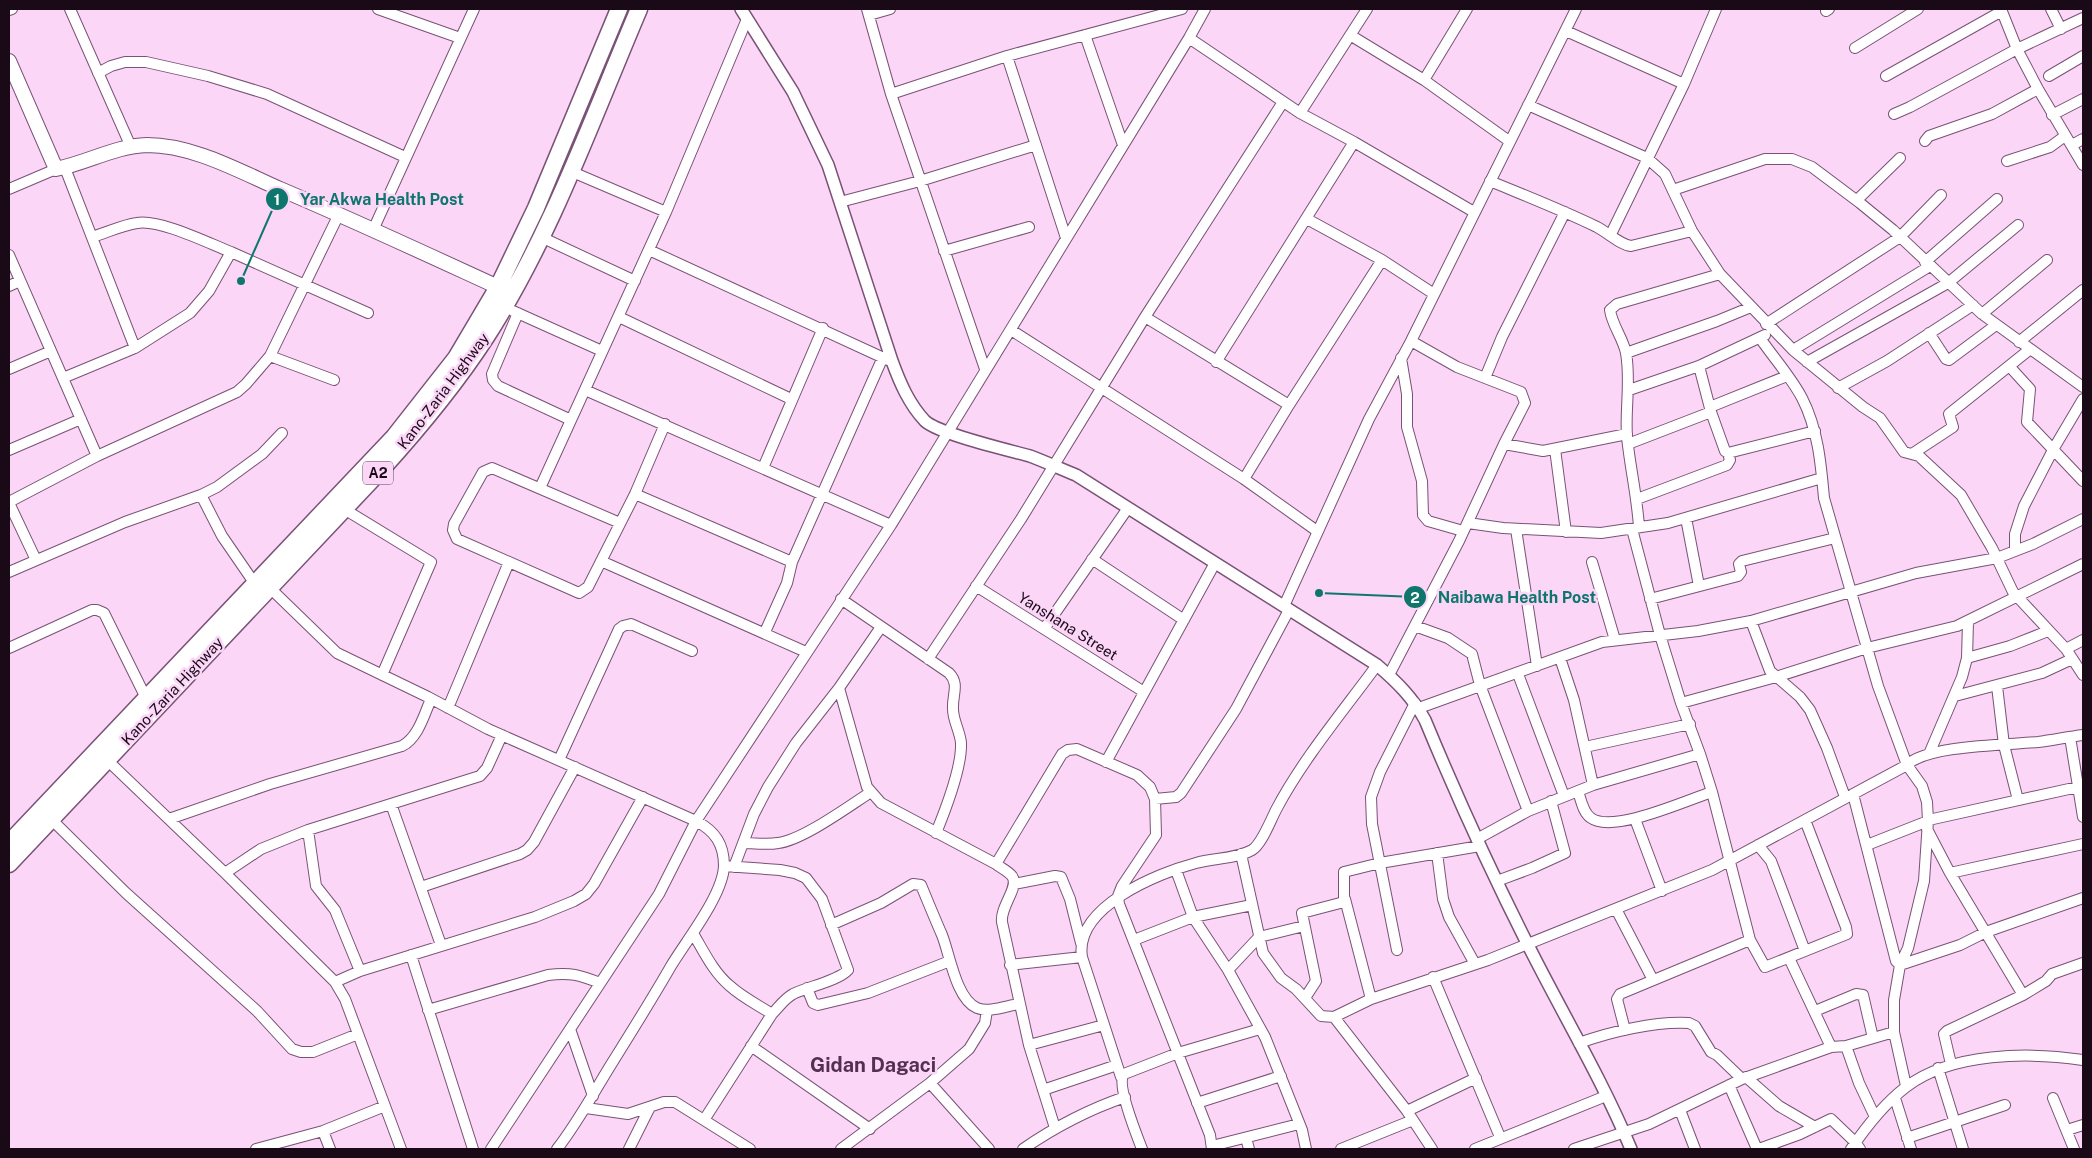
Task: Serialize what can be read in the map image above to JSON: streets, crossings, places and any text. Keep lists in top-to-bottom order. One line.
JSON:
{"streets":{"highway":["Kano-Zaria Highway","A2"],"street":["Yanshana Street"]},"districts":["Gidan Dagaci"],"places":["Yar Akwa Health Post","Naibawa Health Post"]}
